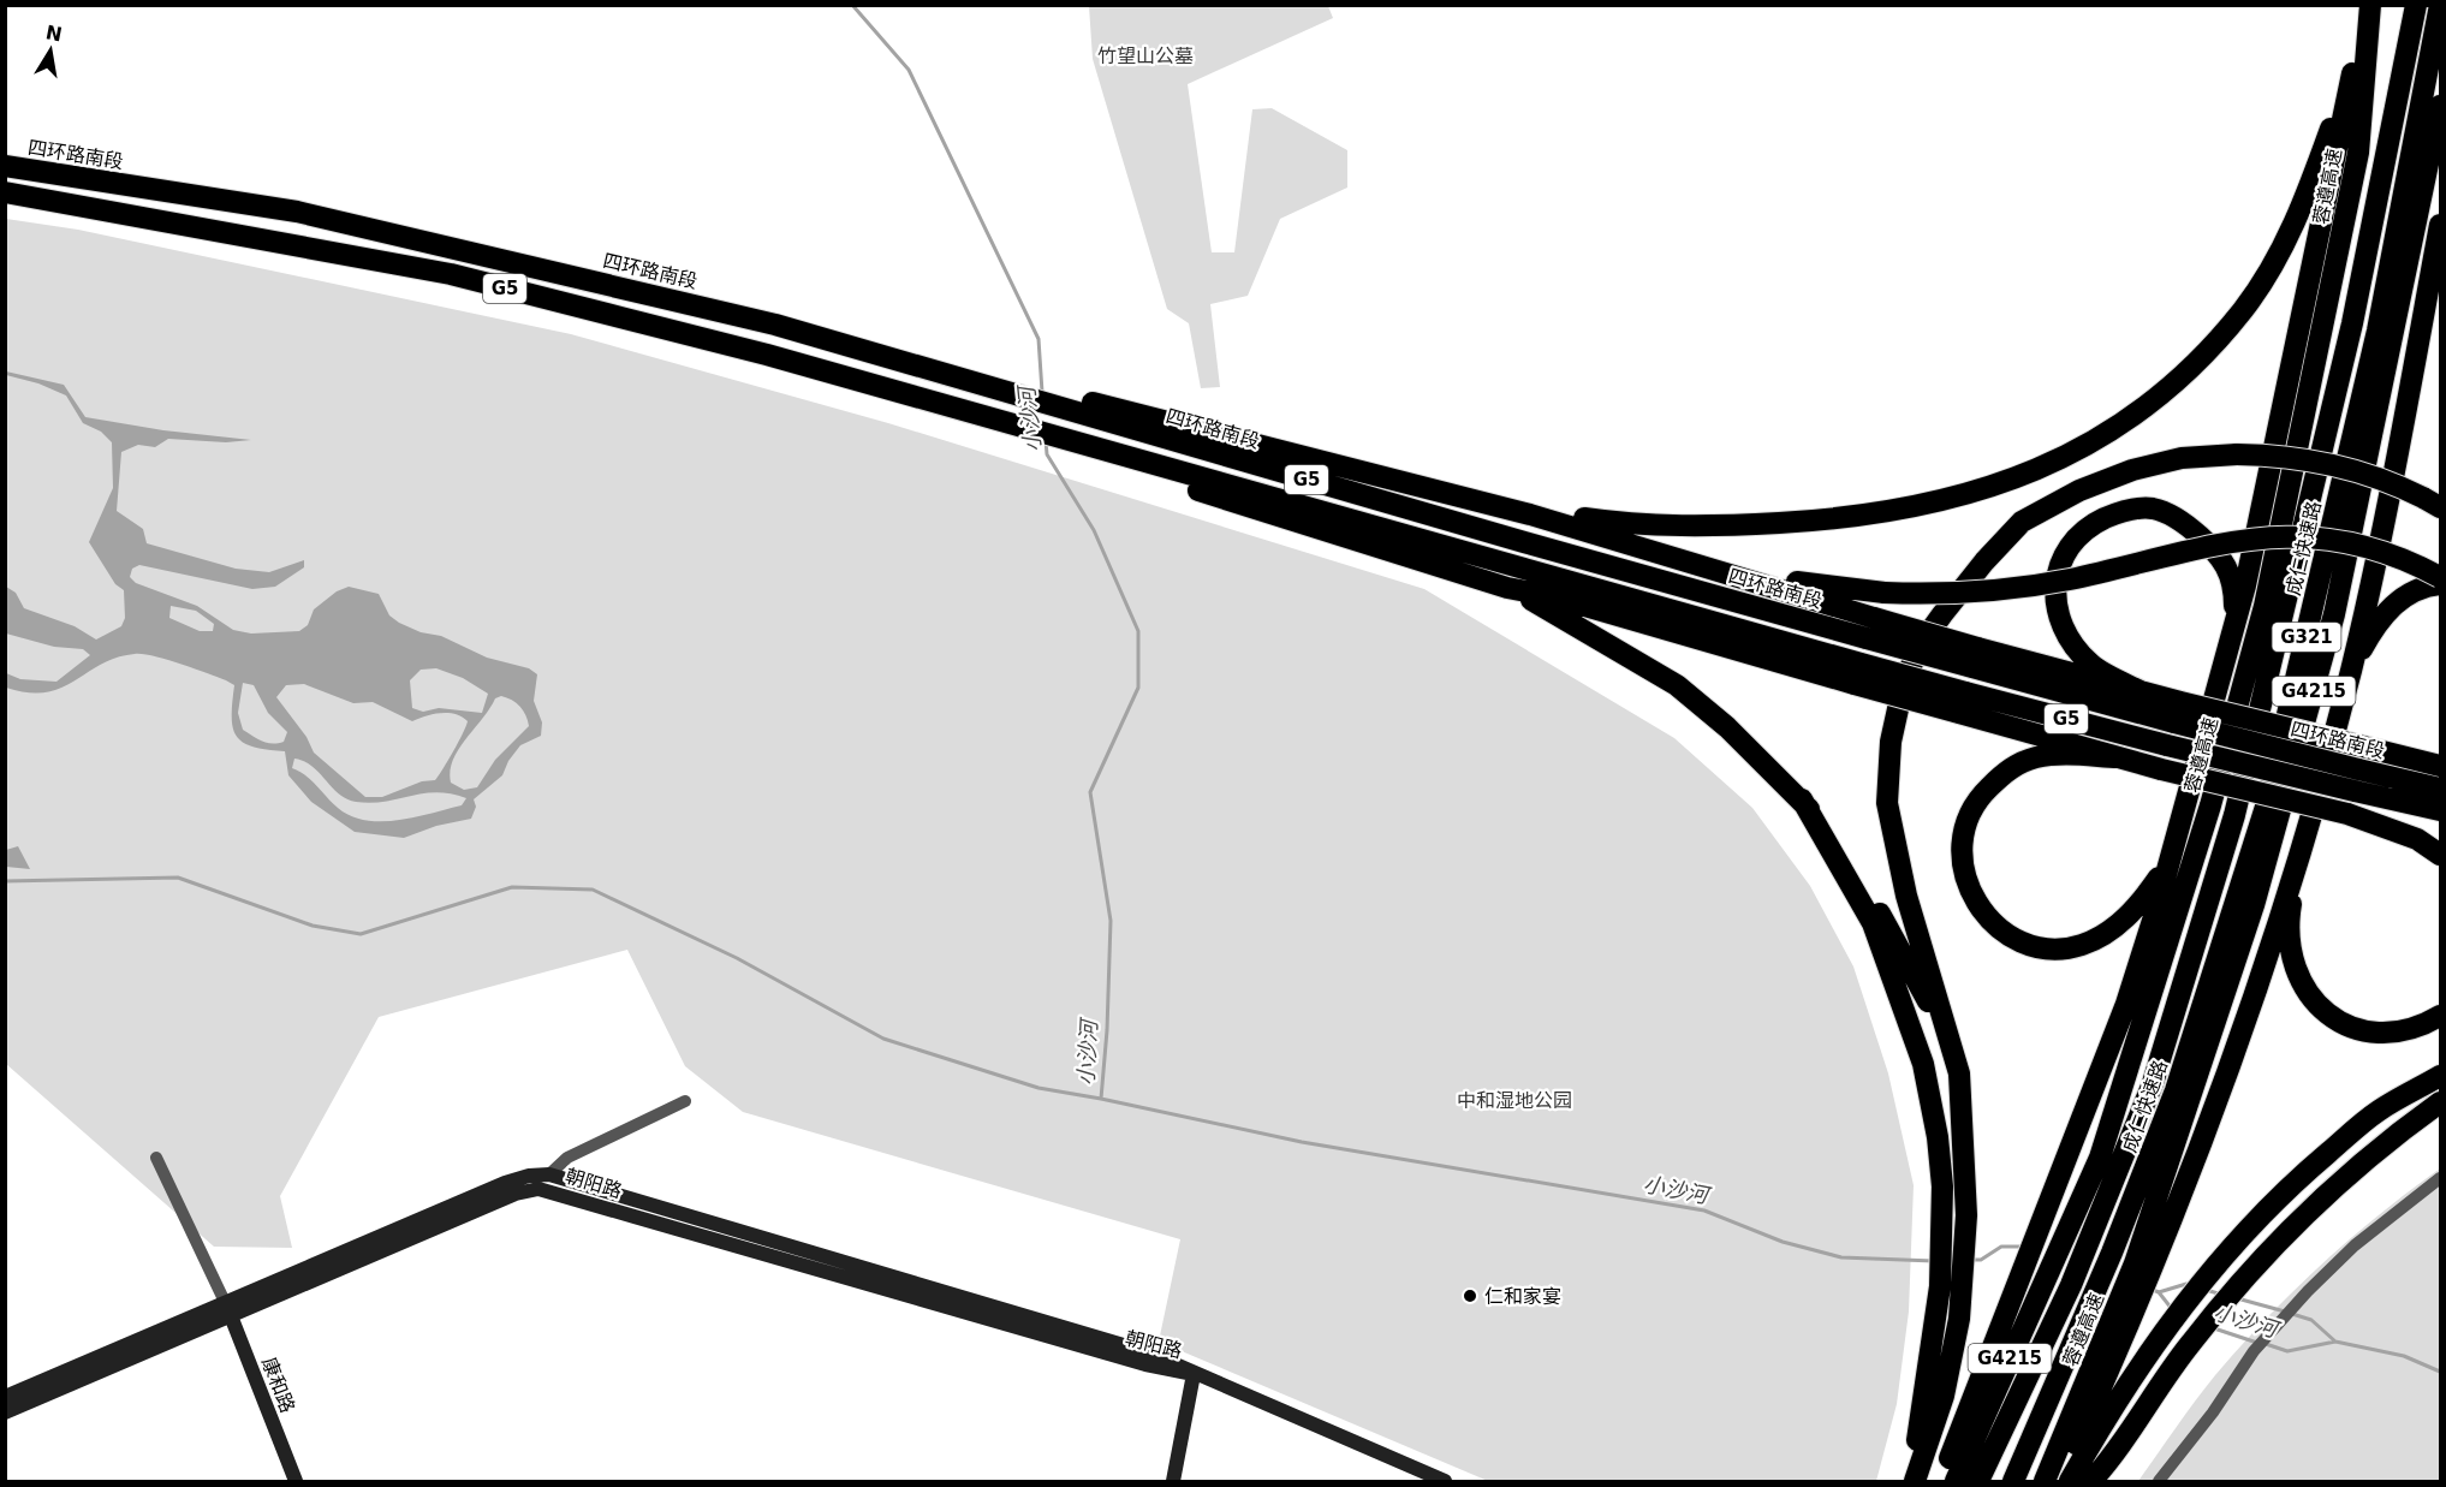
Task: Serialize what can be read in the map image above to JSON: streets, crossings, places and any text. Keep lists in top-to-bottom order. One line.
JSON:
{"streets":{"highway":["四环路南段","蓉遵高速","G5","成仁快速路","G321","G4215"],"main road":["朝阳路","康和路"]},"crossings":[["四环路南段","G5"],["朝阳路","康和路"]],"water":["小沙河"],"parks":["竹望山公墓","中和湿地公园"],"places":["仁和家宴"],"north":"top"}
